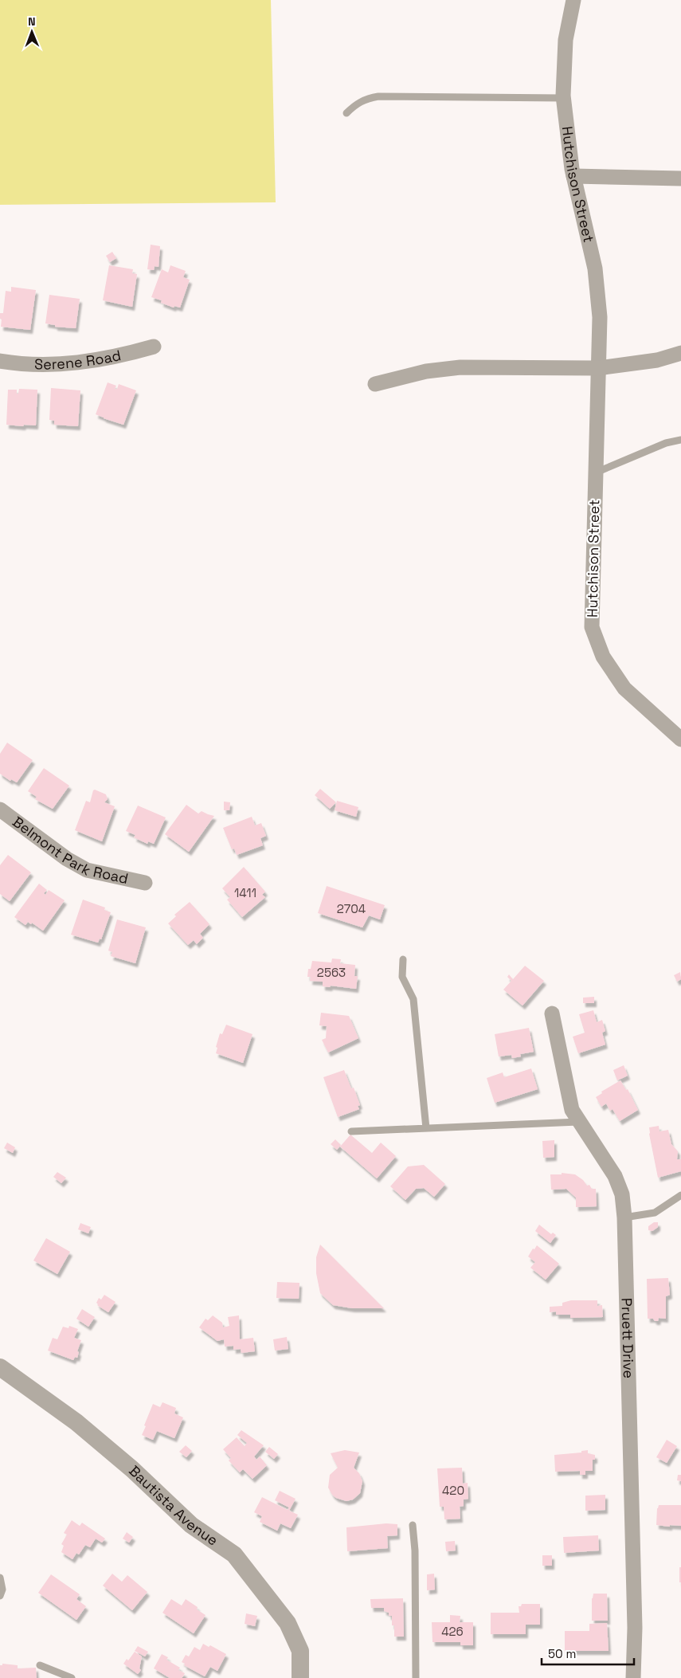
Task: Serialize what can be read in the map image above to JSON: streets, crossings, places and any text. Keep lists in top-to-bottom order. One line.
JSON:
{"streets":{"street":["Hutchison Street","Serene Road","Belmont Park Road","Pruett Drive","Bautista Avenue"]},"house_numbers":["1411","2704","2563","420","426"],"scale_bar":"50 m","north":"top"}
